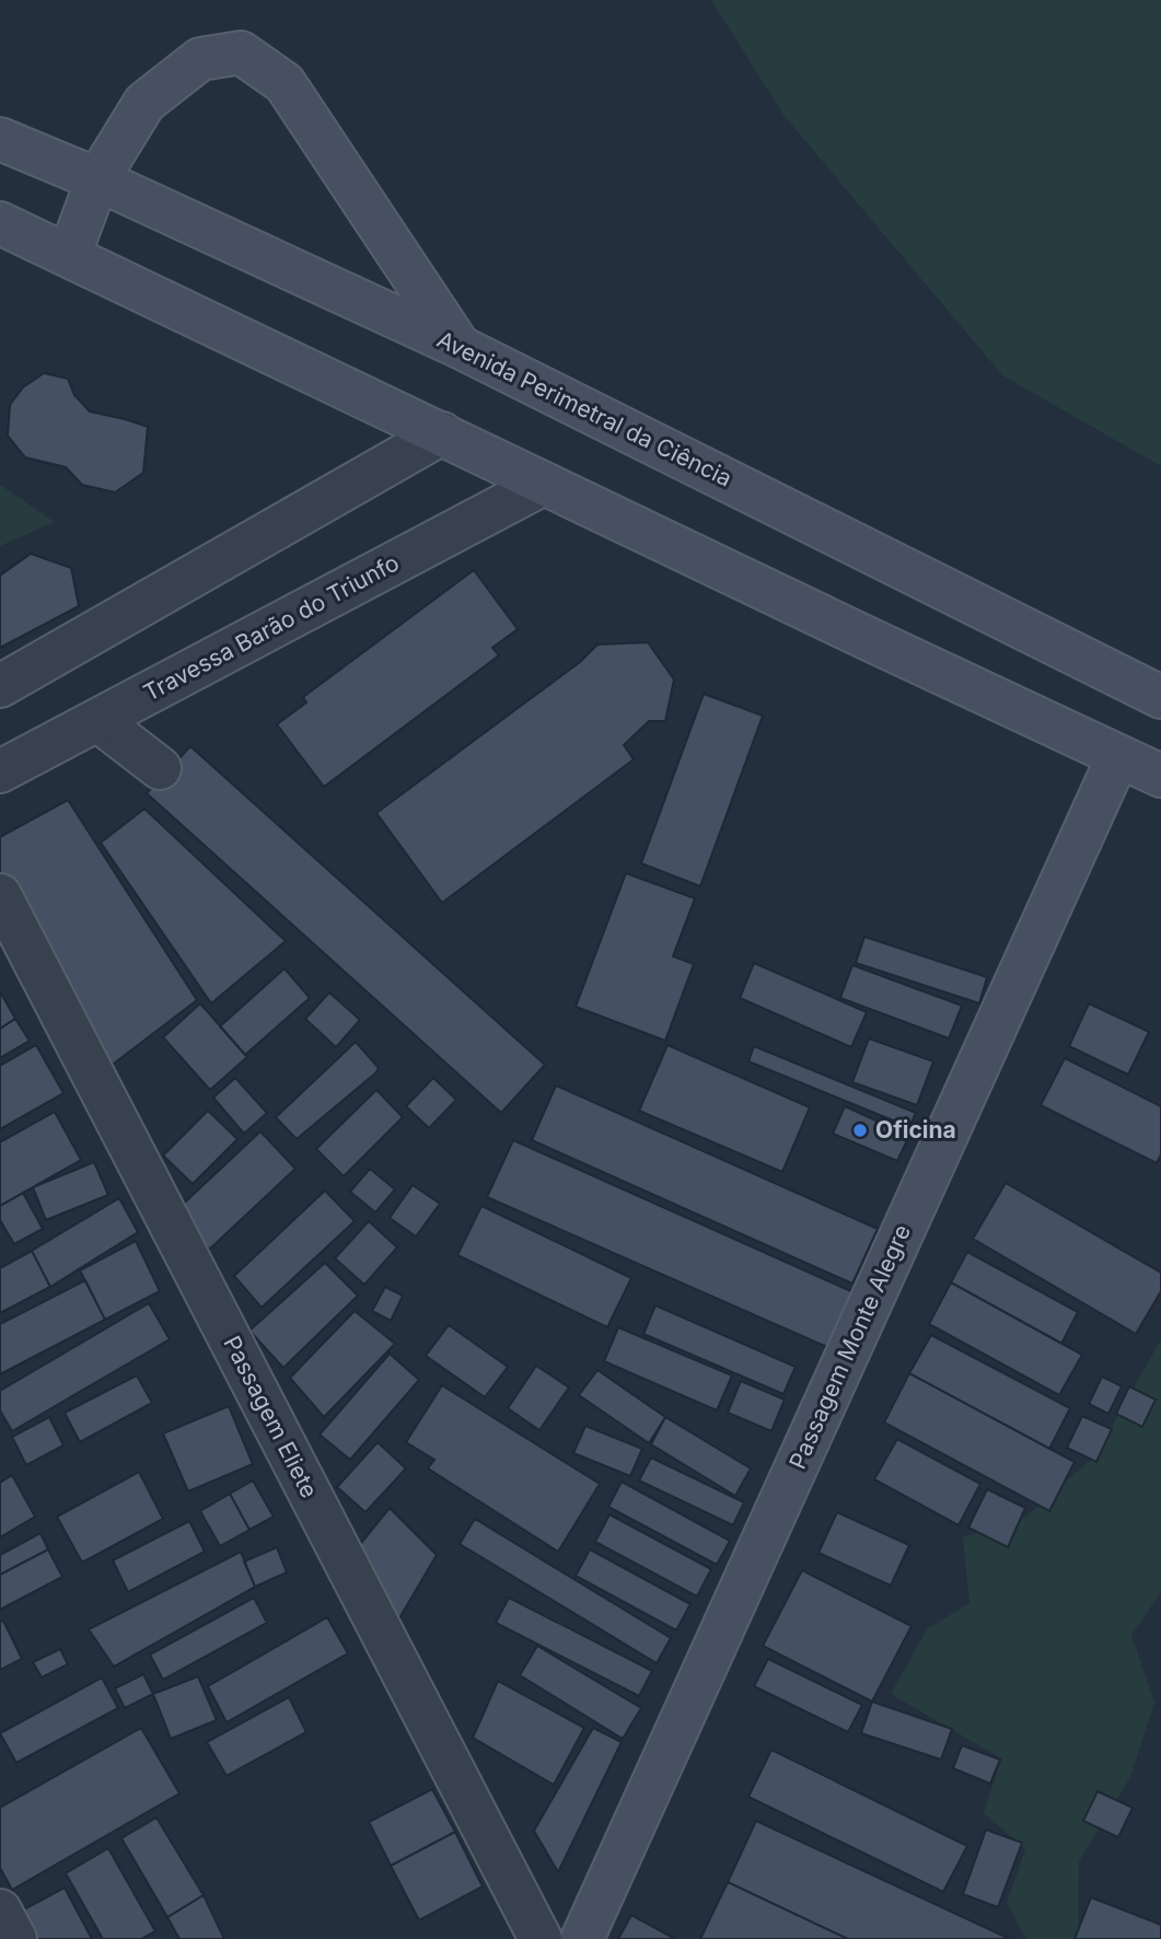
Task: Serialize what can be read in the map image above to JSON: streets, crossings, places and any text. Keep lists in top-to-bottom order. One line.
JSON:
{"streets":{"main road":["Avenida Perimetral da Ciência","Passagem Monte Alegre"],"street":["Travessa Barão do Triunfo","Passagem Eliete"]},"places":["Oficina"]}
